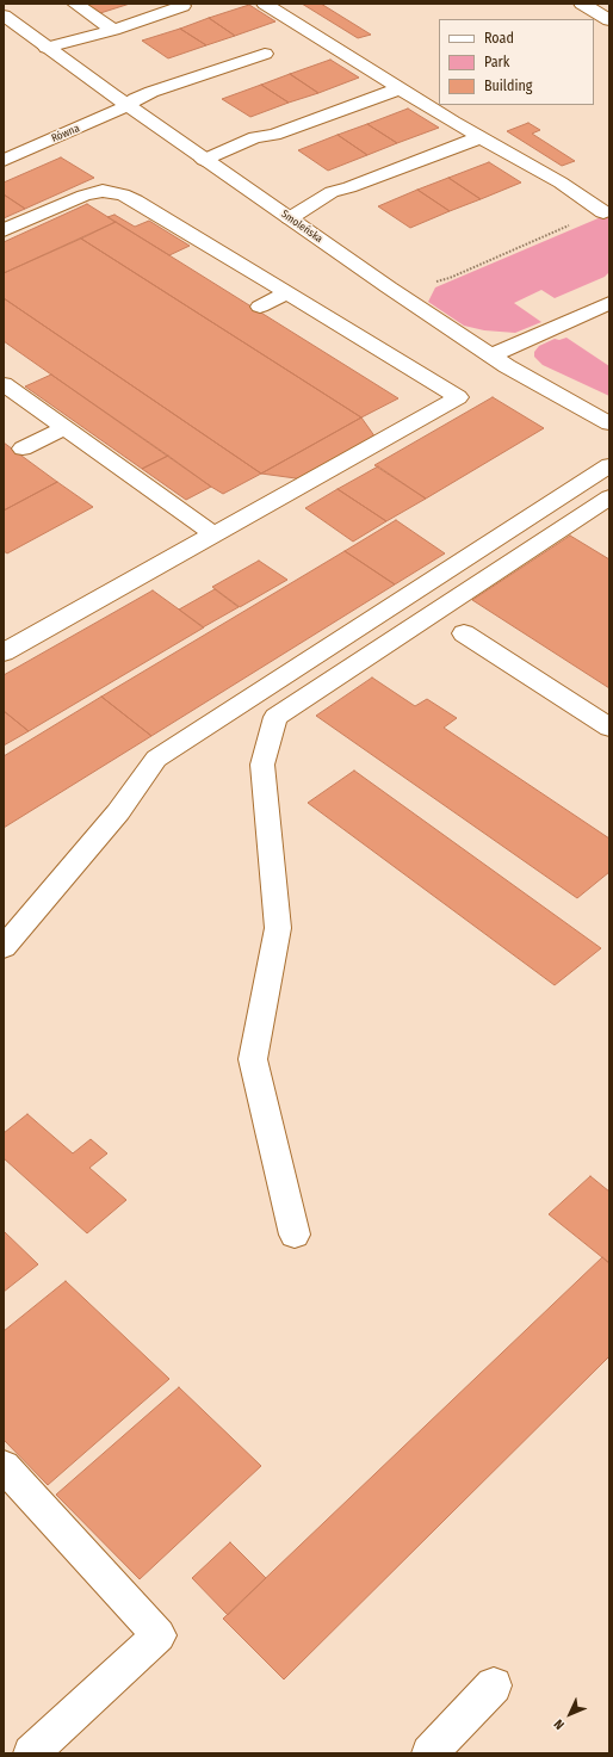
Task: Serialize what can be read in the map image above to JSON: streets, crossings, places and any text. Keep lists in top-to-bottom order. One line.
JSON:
{"streets":{"street":["Równa","Smoleńska"]},"crossings":[["Równa","Smoleńska"]],"legend":["Road","Park","Building"],"north":"bottom left"}
